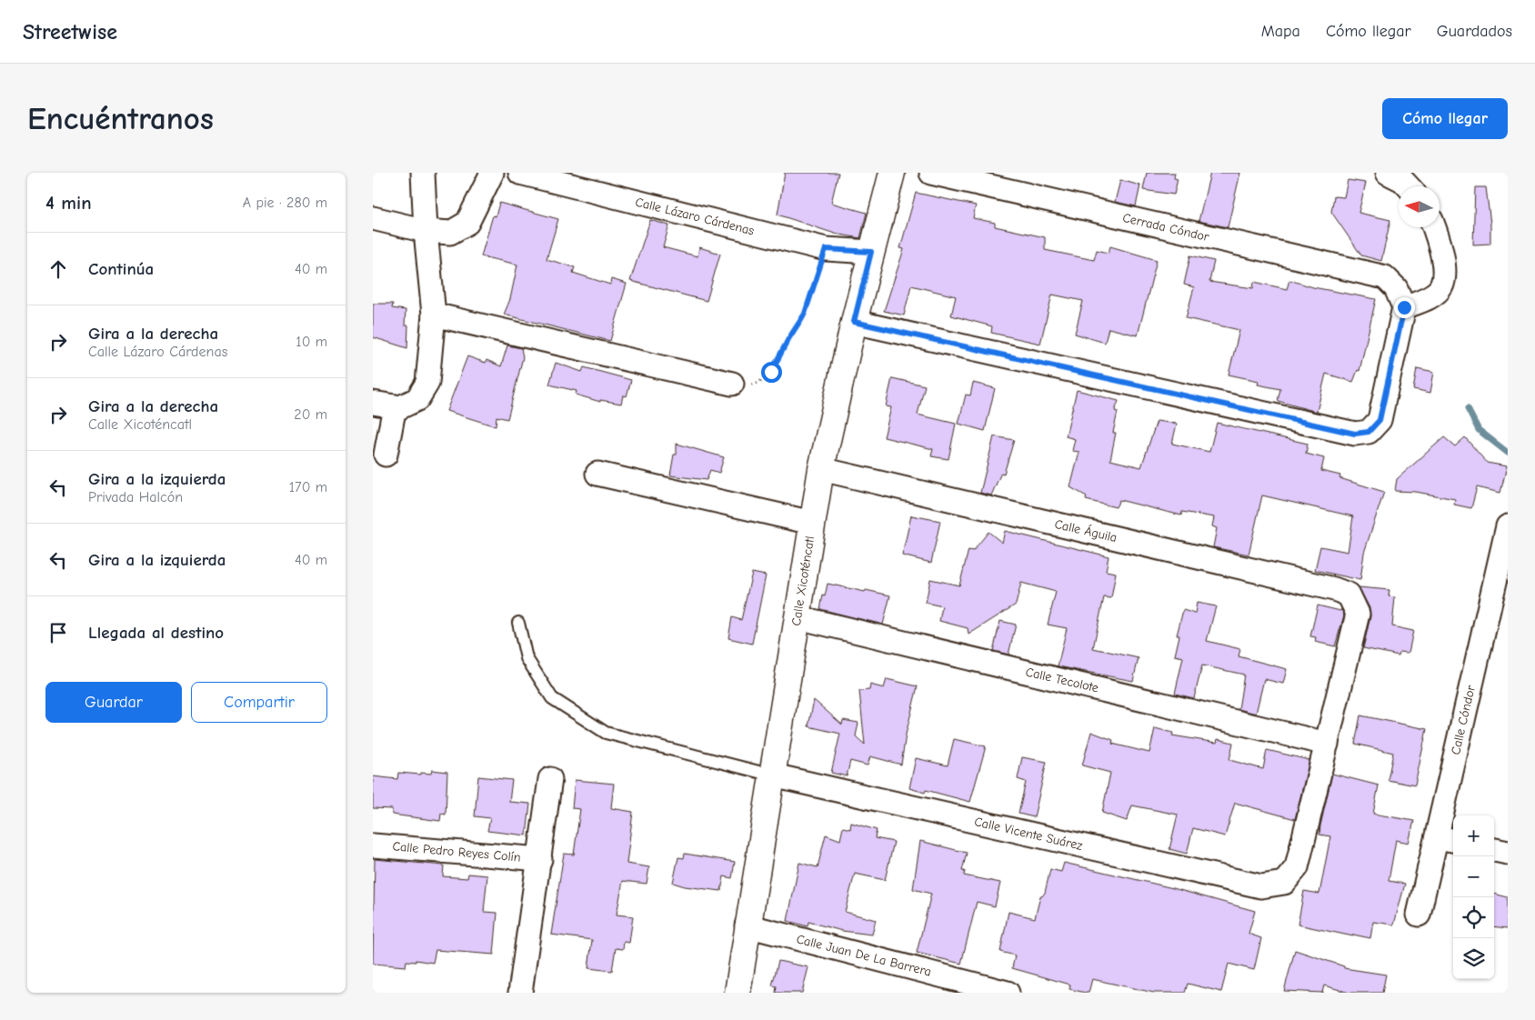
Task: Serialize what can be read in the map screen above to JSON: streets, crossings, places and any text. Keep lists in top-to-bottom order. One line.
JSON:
{"streets":{"main road":["Calle Xicoténcatl"],"street":["Calle Lázaro Cárdenas","Cerrada Cóndor","Calle Águila","Calle Tecolote","Calle Cóndor","Calle Vicente Suárez","Calle Pedro Reyes Colín","Calle Juan De La Barrera"]},"crossings":[["Calle Lázaro Cárdenas","Calle Xicoténcatl"],["Calle Águila","Calle Xicoténcatl"],["Calle Águila","Calle Tecolote"],["Calle Águila","Calle Vicente Suárez"],["Calle Xicoténcatl","Calle Tecolote"],["Calle Xicoténcatl","Calle Vicente Suárez"],["Calle Xicoténcatl","Calle Juan De La Barrera"],["Calle Tecolote","Calle Vicente Suárez"]],"north":"left","page":{"header":"Streetwise","nav":["Mapa","Cómo llegar","Guardados"],"buttons":["Cómo llegar",["Guardar","Compartir"]],"title":"Encuéntranos","heading":["4 min","A pie · 280 m"],"list":[["Continúa","40 m"],["Gira a la derecha","Calle Lázaro Cárdenas","10 m"],["Gira a la derecha","Calle Xicoténcatl","20 m"],["Gira a la izquierda","Privada Halcón","170 m"],["Gira a la izquierda","40 m"],"Llegada al destino"],"map_buttons":["+","−"]}}
